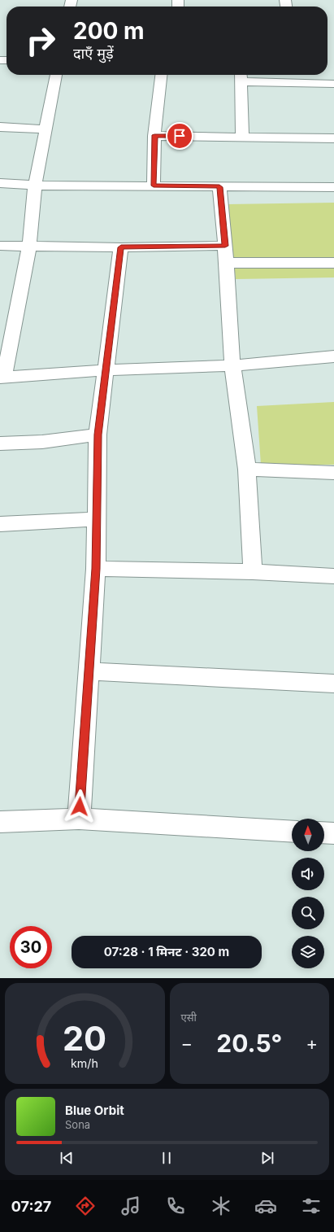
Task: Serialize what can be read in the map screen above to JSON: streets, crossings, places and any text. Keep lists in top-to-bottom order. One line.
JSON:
{"north":"top","page":{"turn":["200 m","दाएँ मुड़ें"],"limit":"30","trip":"07:28 · 1 मिनट · 320 m","tile":"एसी","heat":["−","20.5°","+"],"song":["Blue Orbit","Sona"],"tabs":"07:27","gauge":["20","km/h"]}}
